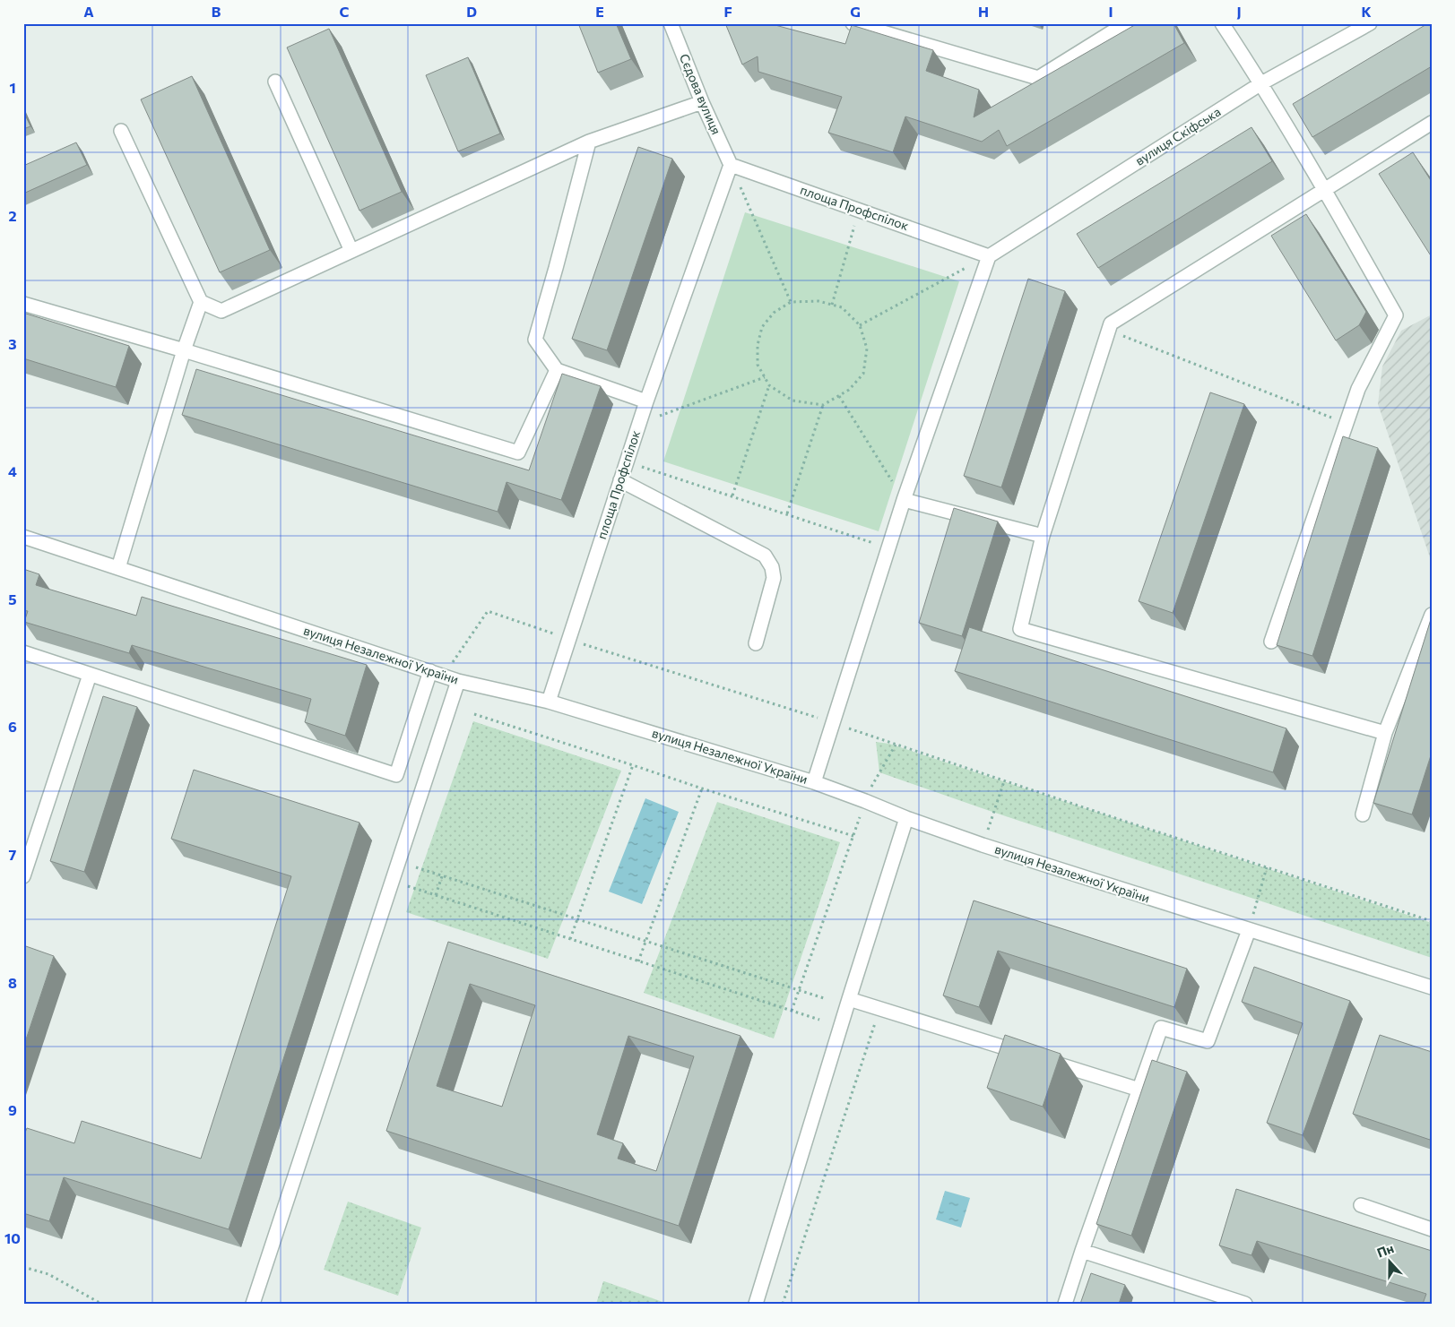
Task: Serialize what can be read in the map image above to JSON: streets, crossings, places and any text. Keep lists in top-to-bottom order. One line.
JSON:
{"streets":{"street":["Сєдова вулиця","вулиця Скіфська","площа Профспілок","вулиця Незалежної України"]},"crossings":[["Сєдова вулиця","площа Профспілок"],["вулиця Скіфська","площа Профспілок"],["площа Профспілок","вулиця Незалежної України"]],"north":"top","grid":{"columns":["A","B","C","D","E","F","G","H","I","J","K"],"rows":["1","2","3","4","5","6","7","8","9","10"]}}
